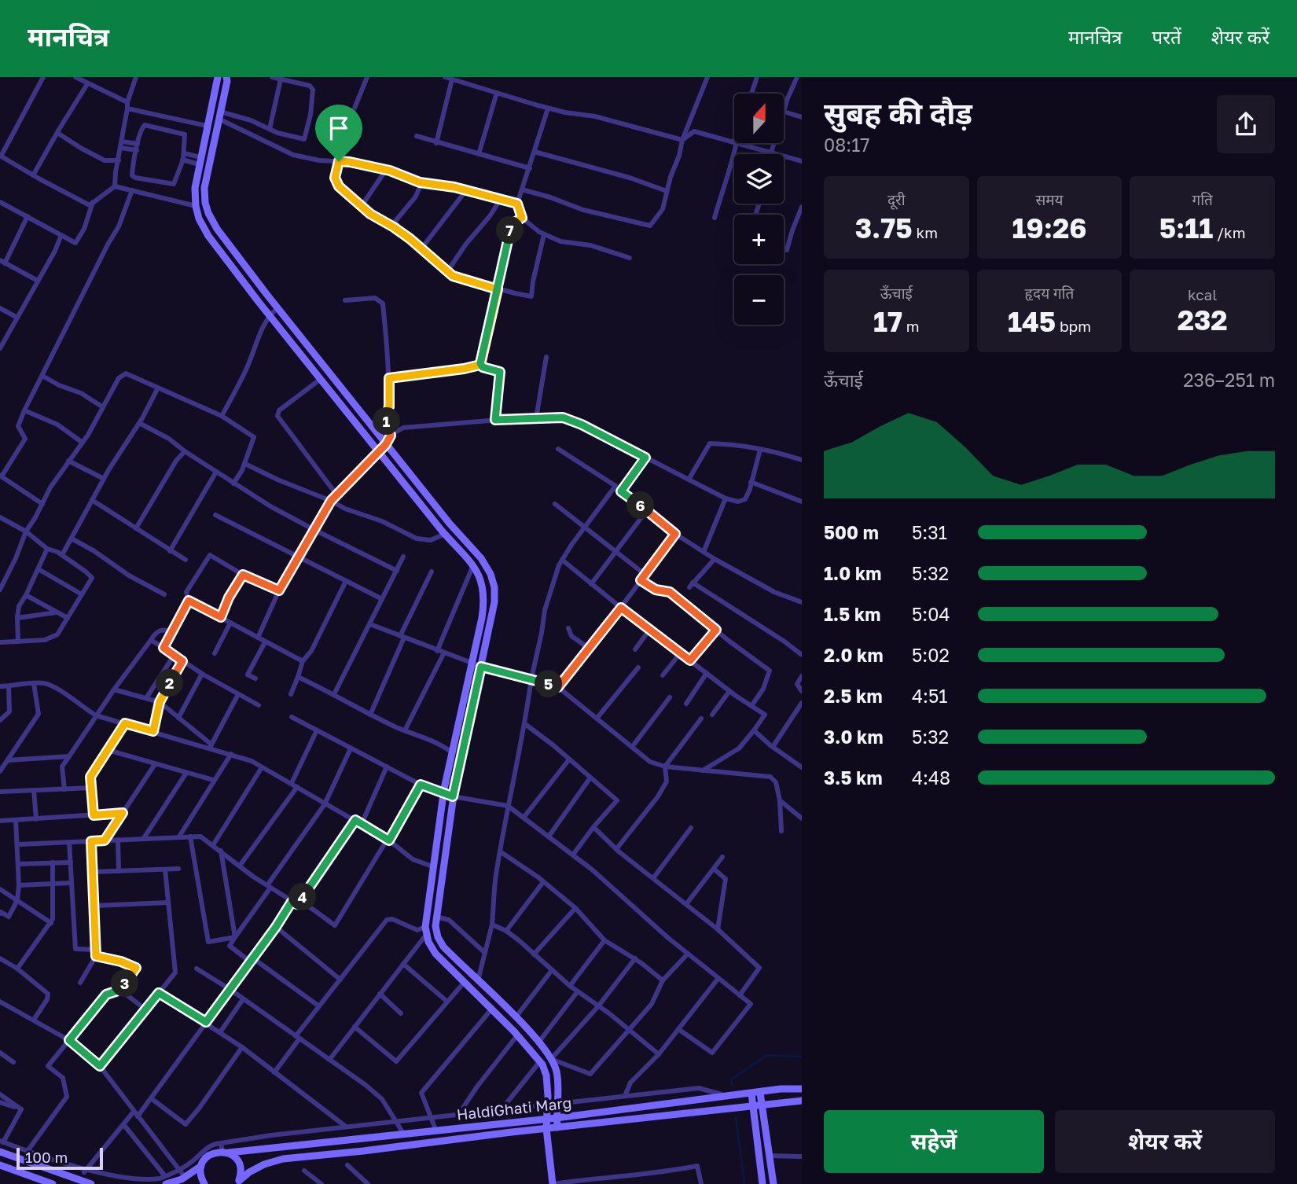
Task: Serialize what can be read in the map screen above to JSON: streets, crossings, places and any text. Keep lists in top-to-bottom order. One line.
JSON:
{"streets":{"street":["HaldiGhati Marg"]},"scale_bar":"100 m","north":"top","page":{"header":"मानचित्र","nav":["मानचित्र","परतें","शेयर करें"],"heading":["सुबह की दौड़","08:17"],"map_buttons":["+","−"],"stats":[["दूरी","3.75 km"],["समय","19:26"],["गति","5:11 /km"],["ऊँचाई","17 m"],["हृदय गति","145 bpm"],["kcal","232"]],"pins":["7","1","6","2","5","4","3"],"chart":["ऊँचाई","236–251 m"],"list":[{"name":"500 m","note":"5:31"},{"name":"1.0 km","note":"5:32"},{"name":"1.5 km","note":"5:04"},{"name":"2.0 km","note":"5:02"},{"name":"2.5 km","note":"4:51"},{"name":"3.0 km","note":"5:32"},{"name":"3.5 km","note":"4:48"}],"buttons":["सहेजें","शेयर करें"],"scale":"100 m"}}
